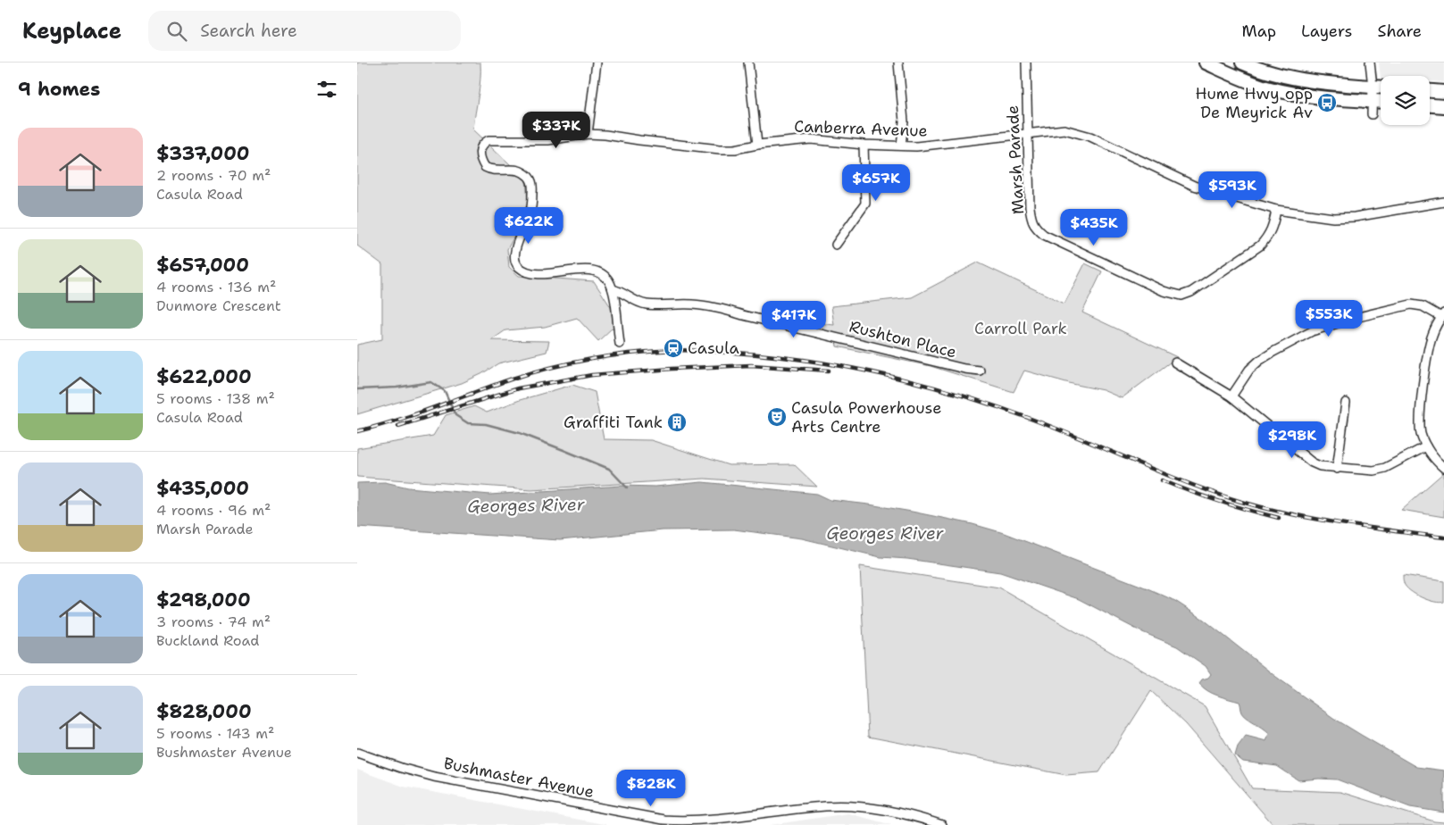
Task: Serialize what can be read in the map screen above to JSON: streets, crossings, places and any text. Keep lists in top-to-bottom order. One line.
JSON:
{"streets":{"street":["Canberra Avenue","Marsh Parade","Rushton Place","Bushmaster Avenue"]},"crossings":[["Canberra Avenue","Marsh Parade"],["Canberra Avenue","Rushton Place"]],"water":["Georges River"],"parks":["Carroll Park"],"places":{"bus stop":["Hume Hwy opp De Meyrick Av"],"station":["Casula"],"theatre":["Casula Powerhouse Arts Centre"],"building":["Graffiti Tank"]},"page":{"header":"Keyplace","search":"Search here","nav":["Map","Layers","Share"],"heading":"9 homes","price":["$337K","$657K","$593K","$622K","$435K","$553K","$417K","$298K","$828K"],"list":[{"name":"$337,000","note":"2 rooms · 70 m² · Casula Road"},{"name":"$657,000","note":"4 rooms · 136 m² · Dunmore Crescent"},{"name":"$622,000","note":"5 rooms · 138 m² · Casula Road"},{"name":"$435,000","note":"4 rooms · 96 m² · Marsh Parade"},{"name":"$298,000","note":"3 rooms · 74 m² · Buckland Road"},{"name":"$828,000","note":"5 rooms · 143 m² · Bushmaster Avenue"}]}}
